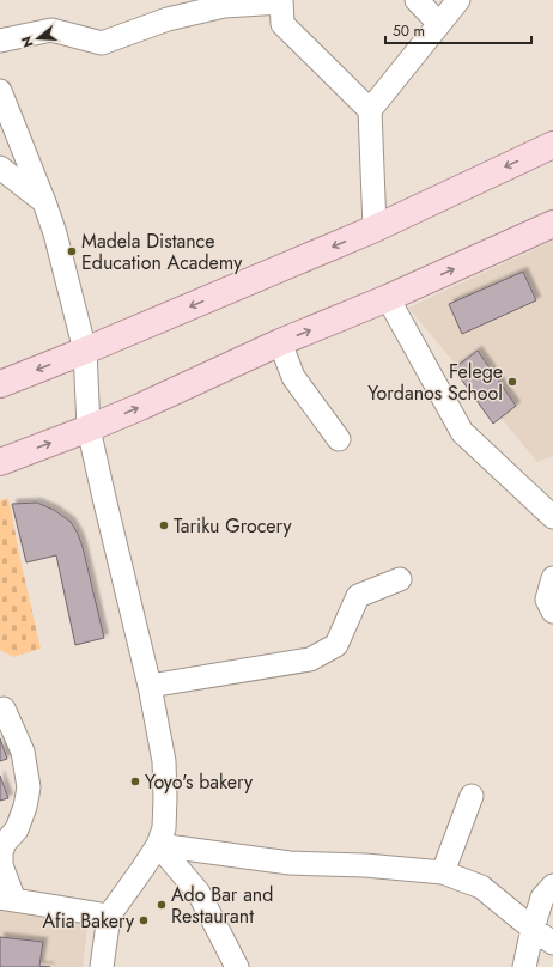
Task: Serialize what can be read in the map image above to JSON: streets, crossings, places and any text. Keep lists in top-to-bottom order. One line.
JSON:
{"places":["Madela Distance Education Academy","Felege Yordanos School","Tariku Grocery","Yoyo's bakery","Ado Bar and Restaurant","Afia Bakery"],"scale_bar":"50 m","north":"left"}
